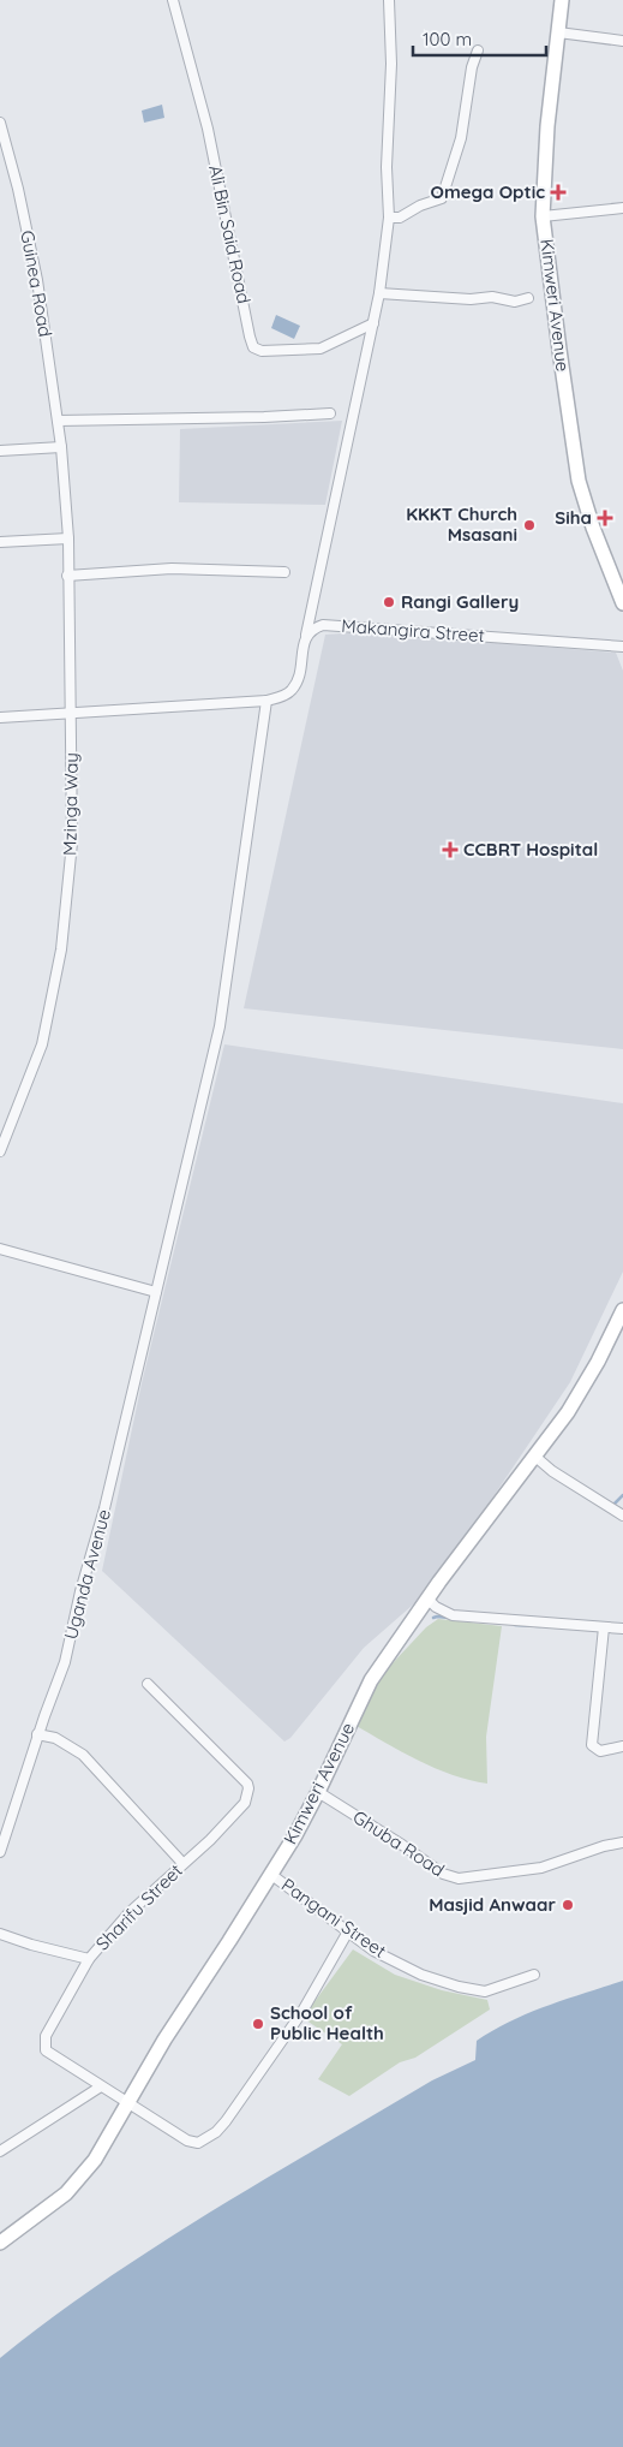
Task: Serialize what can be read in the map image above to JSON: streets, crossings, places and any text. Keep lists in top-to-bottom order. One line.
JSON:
{"streets":{"street":["Ali Bin Said Road","Guinea Road","Kimweri Avenue","Makangira Street","Mzinga Way","Uganda Avenue","Ghuba Road","Sharifu Street","Pangani Street"]},"crossings":[["Guinea Road","Mzinga Way"],["Kimweri Avenue","Ghuba Road"],["Kimweri Avenue","Sharifu Street"],["Kimweri Avenue","Pangani Street"],["Sharifu Street","Pangani Street"]],"places":{"health":["Omega Optic","Siha","CCBRT Hospital"],"other":["KKKT Church Msasani","Rangi Gallery","Masjid Anwaar","School of Public Health"]},"scale_bar":"100 m"}
